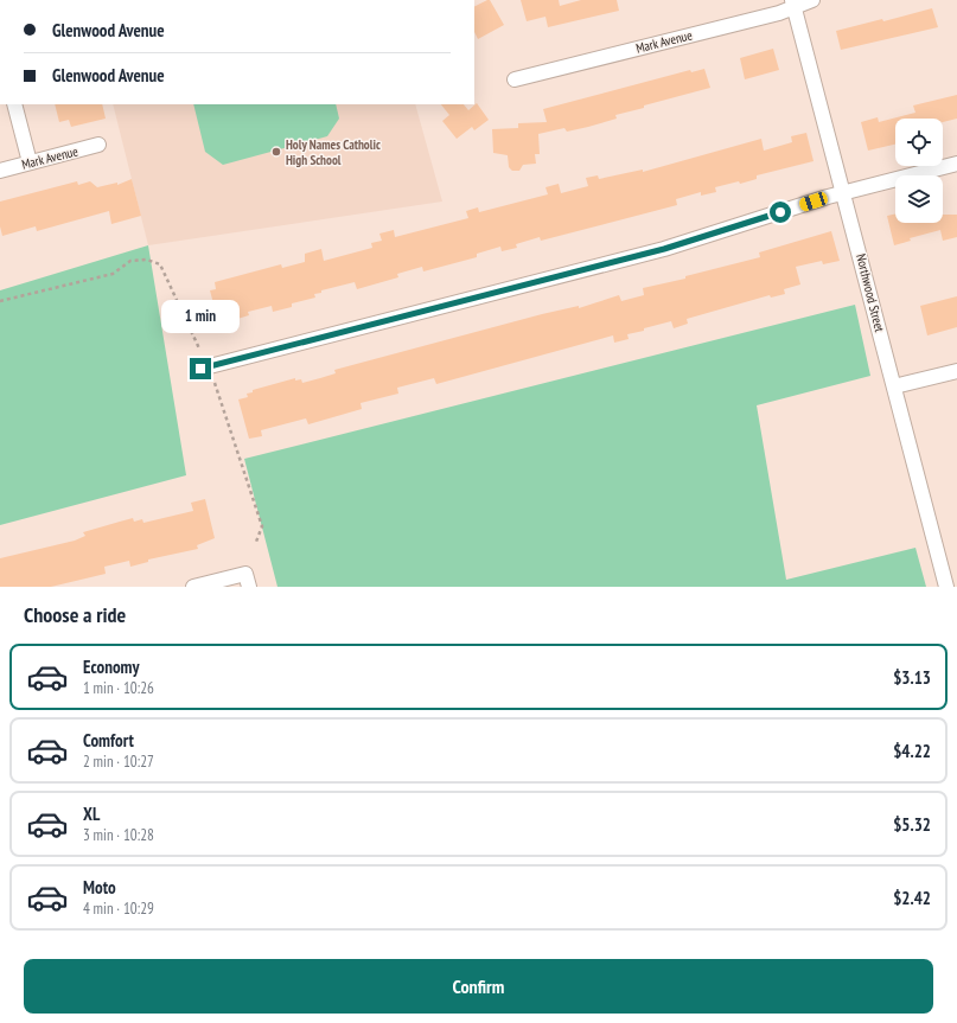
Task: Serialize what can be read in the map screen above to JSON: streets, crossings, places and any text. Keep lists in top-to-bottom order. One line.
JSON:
{"streets":{"street":["Mark Avenue","Northwood Street"]},"crossings":[["Mark Avenue","Northwood Street"]],"places":["Holy Names Catholic High School"],"page":{"banner":["Glenwood Avenue","Glenwood Avenue"],"bubble":"1 min","heading":"Choose a ride","list":[{"name":"Economy","note":"1 min · 10:26","value":"$3.13"},{"name":"Comfort","note":"2 min · 10:27","value":"$4.22"},{"name":"XL","note":"3 min · 10:28","value":"$5.32"},{"name":"Moto","note":"4 min · 10:29","value":"$2.42"}],"buttons":"Confirm"}}
